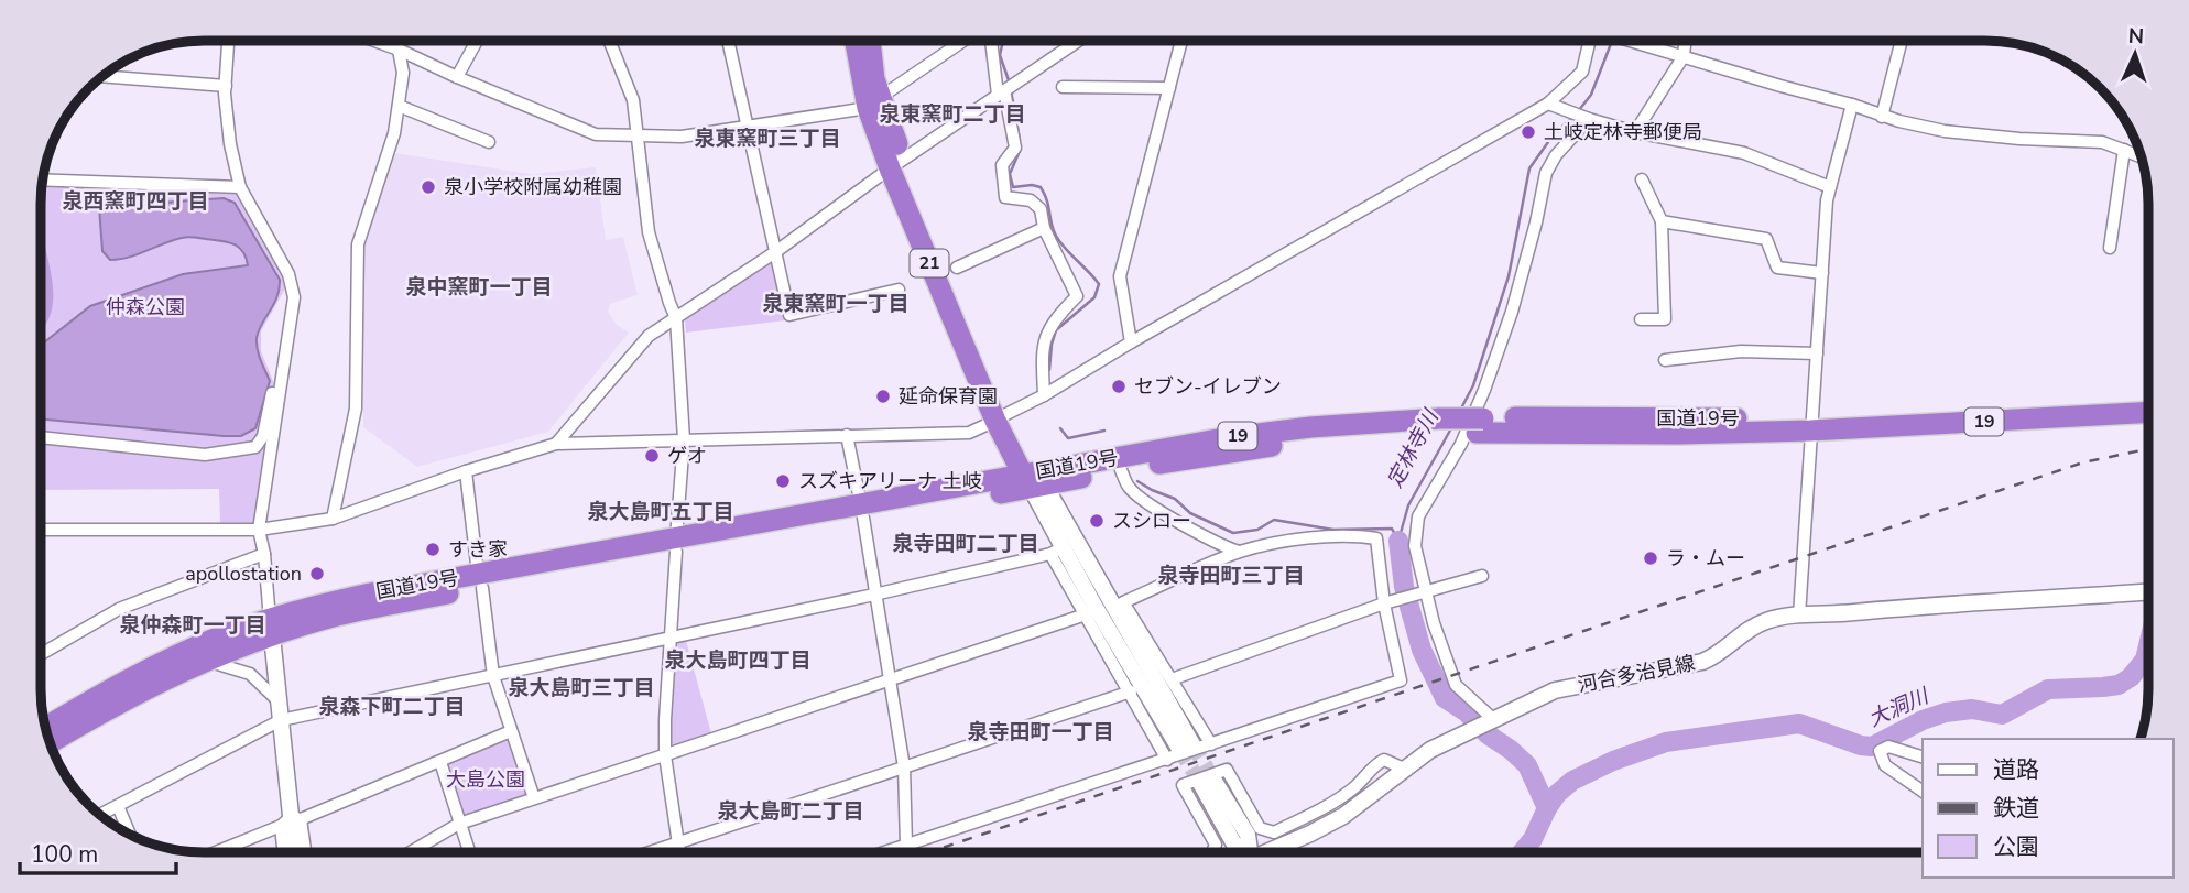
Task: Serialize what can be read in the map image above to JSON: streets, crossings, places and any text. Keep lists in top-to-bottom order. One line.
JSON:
{"streets":{"highway":["21","国道19号","19"],"main road":["河合多治見線"]},"crossings":[["21","国道19号"]],"districts":["泉東窯町二丁目","泉東窯町三丁目","泉西窯町四丁目","泉中窯町一丁目","泉東窯町一丁目","泉大島町五丁目","泉寺田町二丁目","泉寺田町三丁目","泉仲森町一丁目","泉大島町四丁目","泉大島町三丁目","泉森下町二丁目","泉寺田町一丁目","泉大島町二丁目"],"water":["定林寺川","大洞川"],"parks":["仲森公園","大島公園"],"places":["土岐定林寺郵便局","泉小学校附属幼稚園","セブン-イレブン","延命保育園","ゲオ","スズキアリーナ 土岐","スシロー","すき家","ラ・ムー","apollostation"],"legend":["道路","鉄道","公園"],"scale_bar":"100 m","north":"top"}
